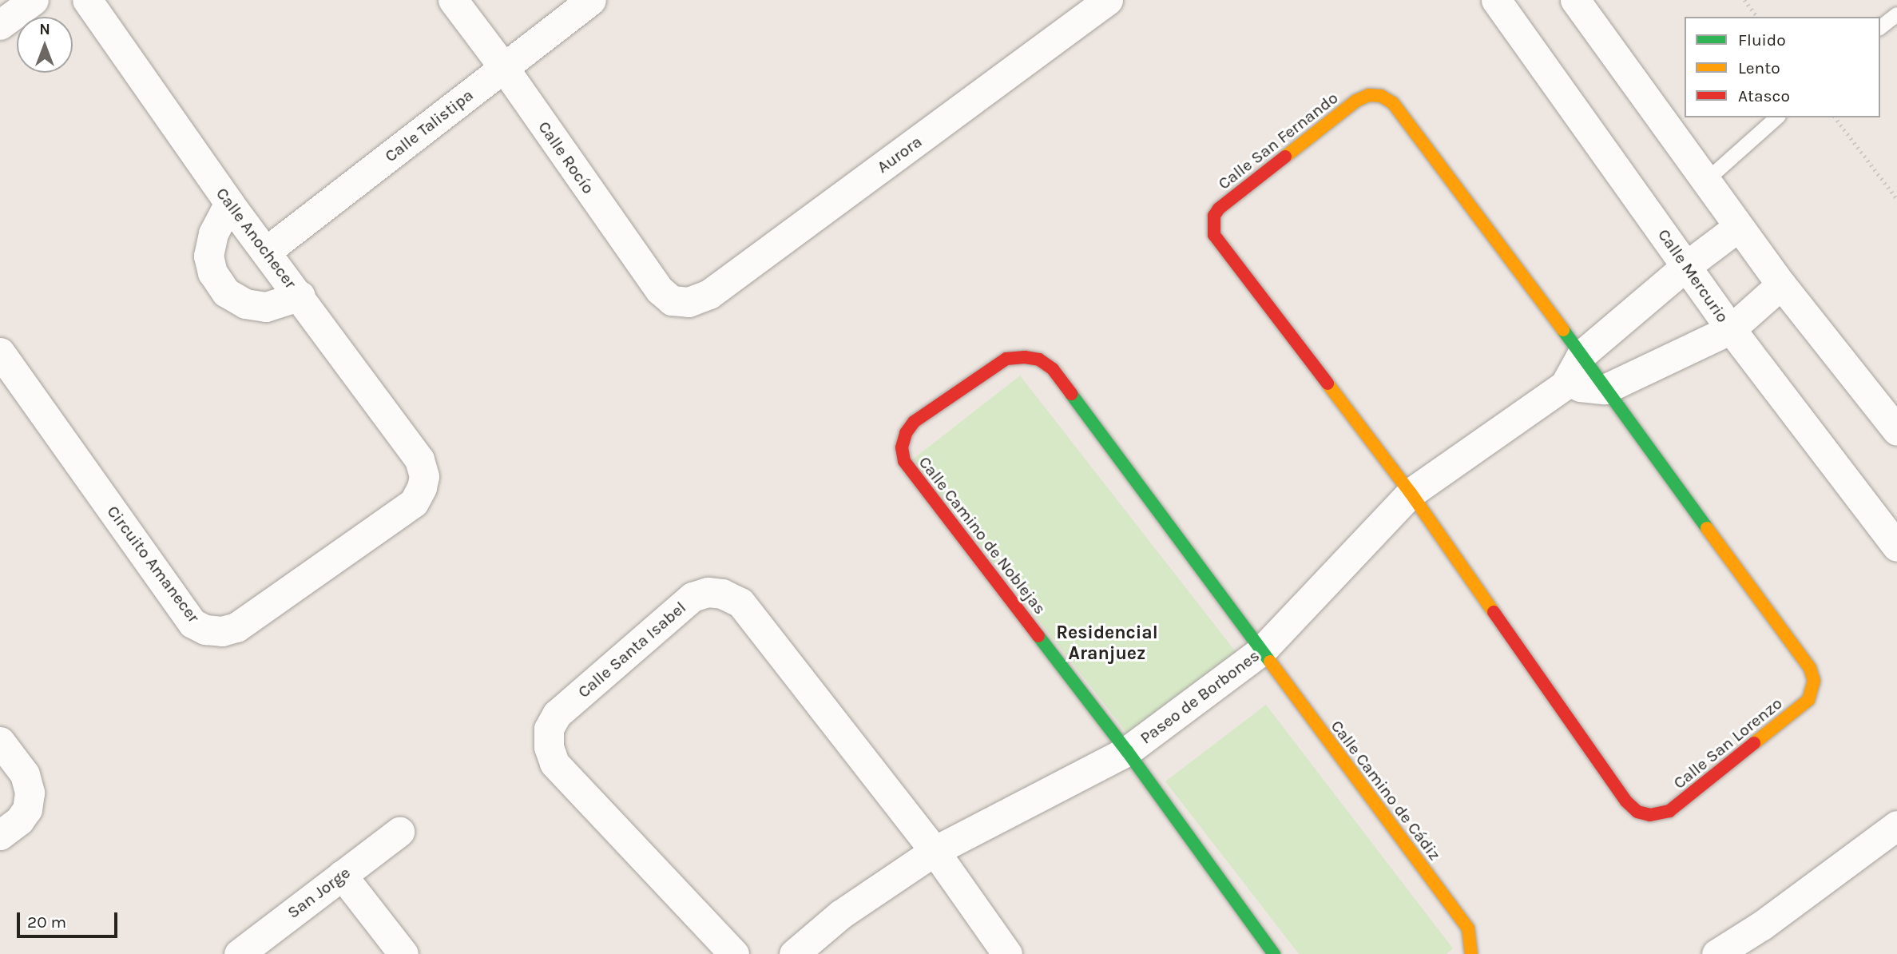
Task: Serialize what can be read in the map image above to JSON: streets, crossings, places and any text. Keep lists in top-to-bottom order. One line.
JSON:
{"streets":{"street":["Calle Talistipa","Calle San Fernando","Aurora","Calle Rocío","Calle Anochecer","Calle Mercurio","Calle Camino de Noblejas","Circuito Amanecer","Calle Santa Isabel","Paseo de Borbones","Calle San Lorenzo","Calle Camino de Cádiz","San Jorge"]},"crossings":[["Calle Talistipa","Calle Rocío"],["Calle Talistipa","Calle Anochecer"],["Calle San Fernando","Paseo de Borbones"],["Calle San Fernando","Calle San Lorenzo"],["Aurora","Calle Rocío"],["Calle Anochecer","Circuito Amanecer"],["Calle Mercurio","Paseo de Borbones"],["Calle Camino de Noblejas","Paseo de Borbones"],["Calle Camino de Noblejas","Calle Camino de Cádiz"],["Calle Santa Isabel","Paseo de Borbones"],["Paseo de Borbones","Calle San Lorenzo"],["Paseo de Borbones","Calle Camino de Cádiz"]],"districts":["Residencial Aranjuez"],"legend":["Fluido","Lento","Atasco"],"scale_bar":"20 m","north":"top"}
